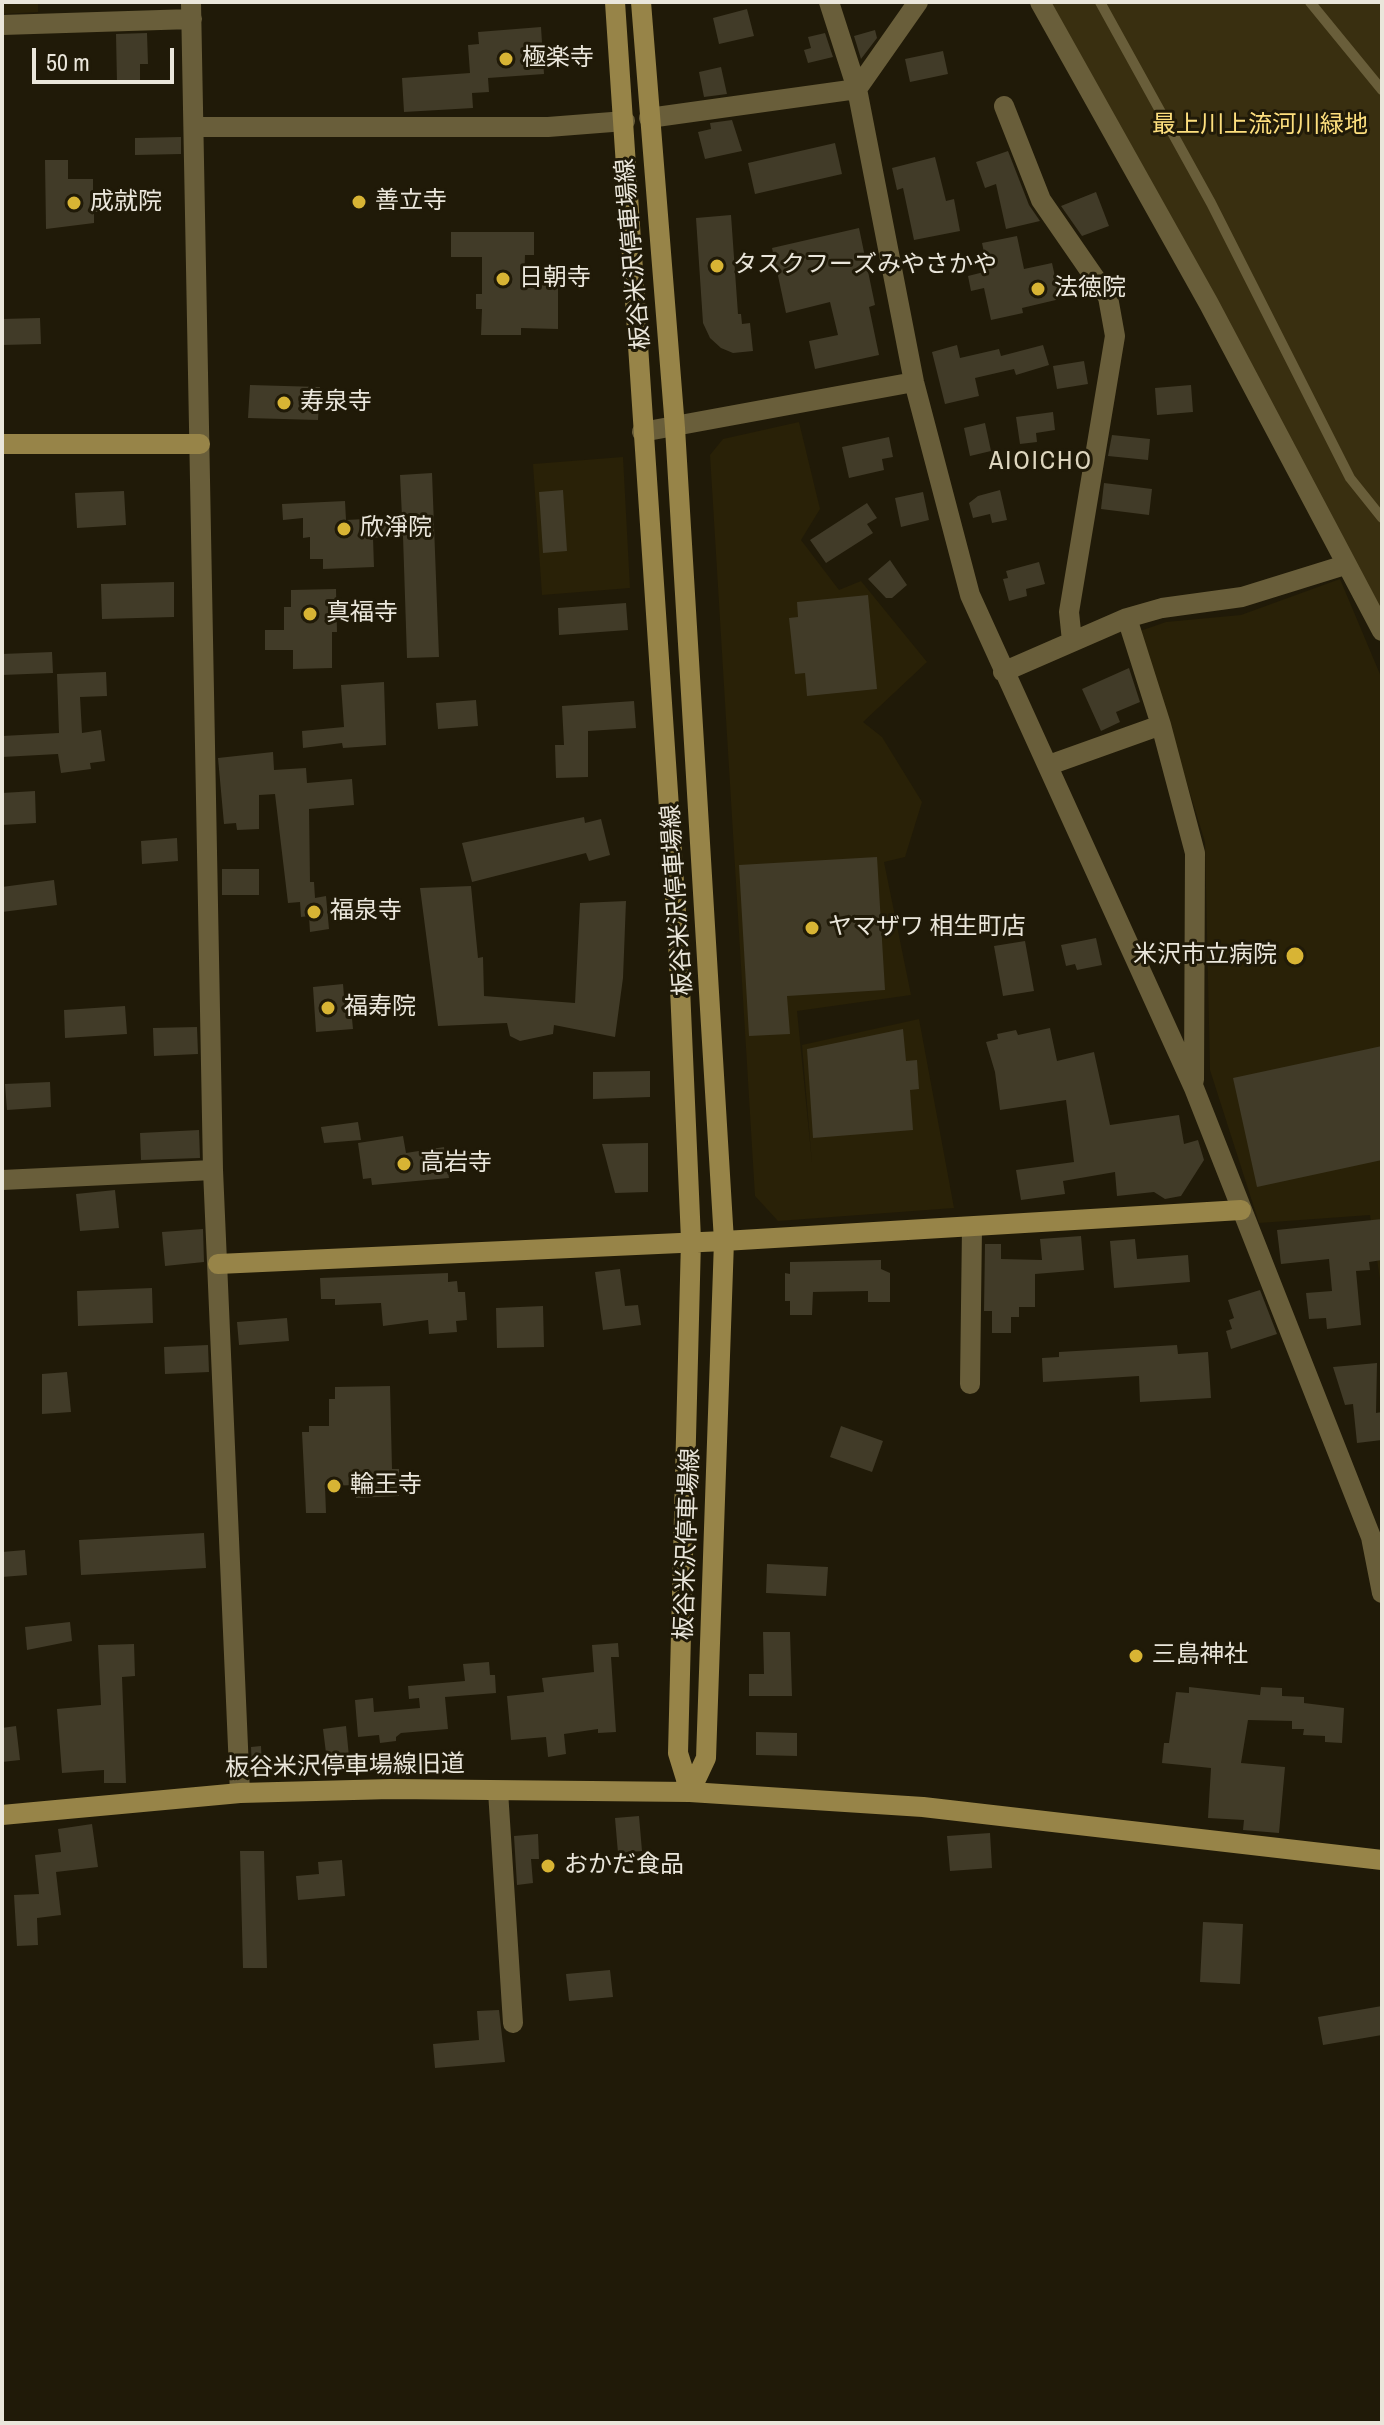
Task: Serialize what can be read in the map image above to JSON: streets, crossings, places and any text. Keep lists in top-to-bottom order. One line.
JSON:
{"streets":{"main road":["板谷米沢停車場線","板谷米沢停車場線旧道"]},"crossings":[["板谷米沢停車場線","板谷米沢停車場線旧道"]],"districts":["AIOICHO"],"parks":["最上川上流河川緑地"],"places":["極楽寺","善立寺","成就院","タスクフーズみやさかや","日朝寺","法徳院","寿泉寺","欣淨院","真福寺","福泉寺","ヤマザワ 相生町店","米沢市立病院","福寿院","高岩寺","輪王寺","三島神社","おかだ食品"],"scale_bar":"50 m"}
